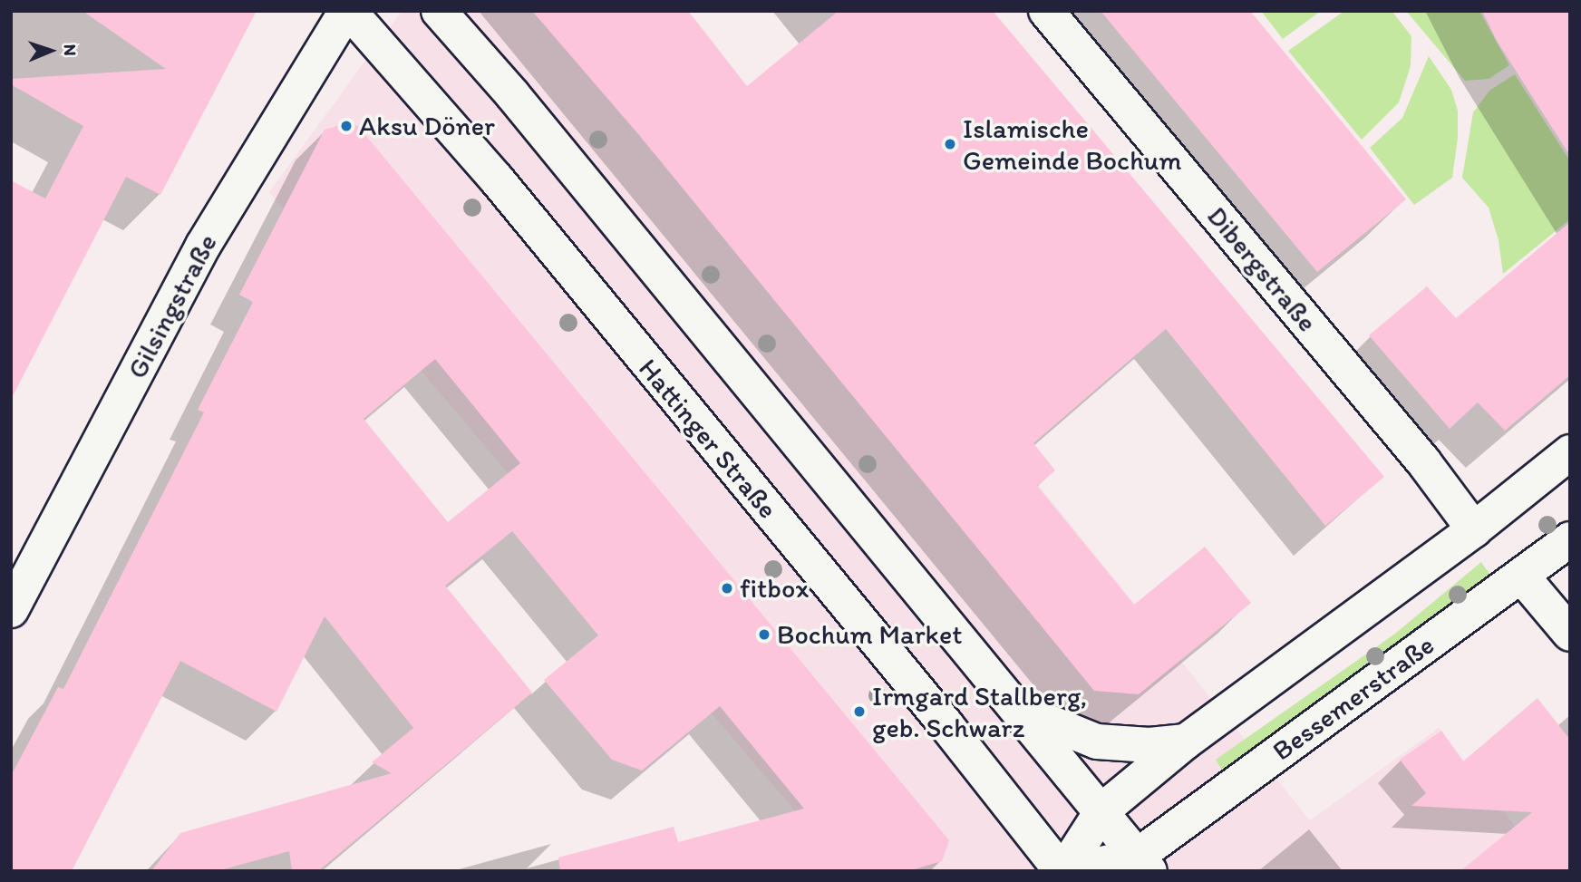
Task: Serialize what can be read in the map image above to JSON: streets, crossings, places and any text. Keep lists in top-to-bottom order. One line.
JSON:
{"streets":{"street":["Dibergstraße","Gilsingstraße","Hattinger Straße","Bessemerstraße"]},"crossings":[["Gilsingstraße","Hattinger Straße"]],"places":["Aksu Döner","Islamische Gemeinde Bochum","fitbox","Bochum Market","Irmgard Stallberg, geb. Schwarz"],"north":"right"}
